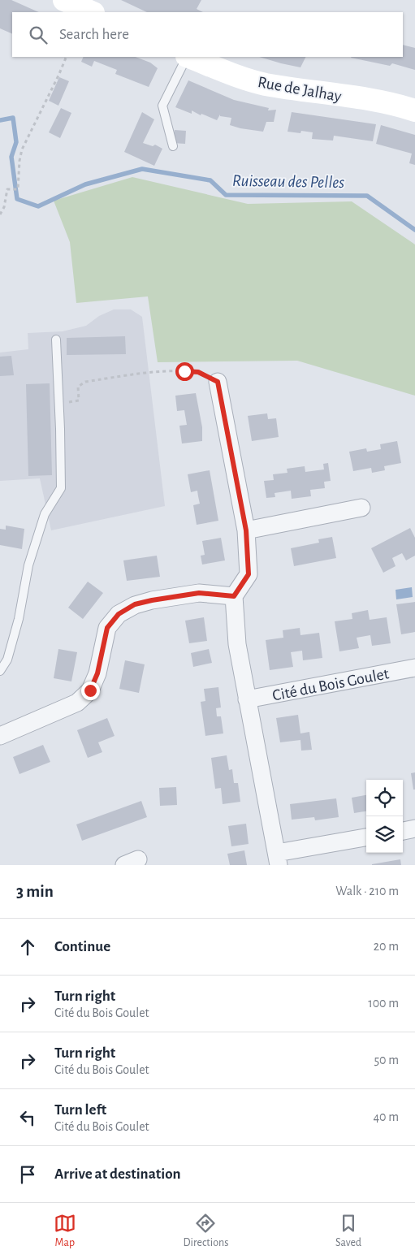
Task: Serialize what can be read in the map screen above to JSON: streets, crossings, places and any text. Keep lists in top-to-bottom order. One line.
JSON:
{"streets":{"main road":["Rue de Jalhay"],"street":["Cité du Bois Goulet"]},"water":["Ruisseau des Pelles"],"page":{"search":"Search here","heading":["3 min","Walk · 210 m"],"list":[["Continue","20 m"],["Turn right","Cité du Bois Goulet","100 m"],["Turn right","Cité du Bois Goulet","50 m"],["Turn left","Cité du Bois Goulet","40 m"],"Arrive at destination"],"nav":["Map","Directions","Saved"]}}
